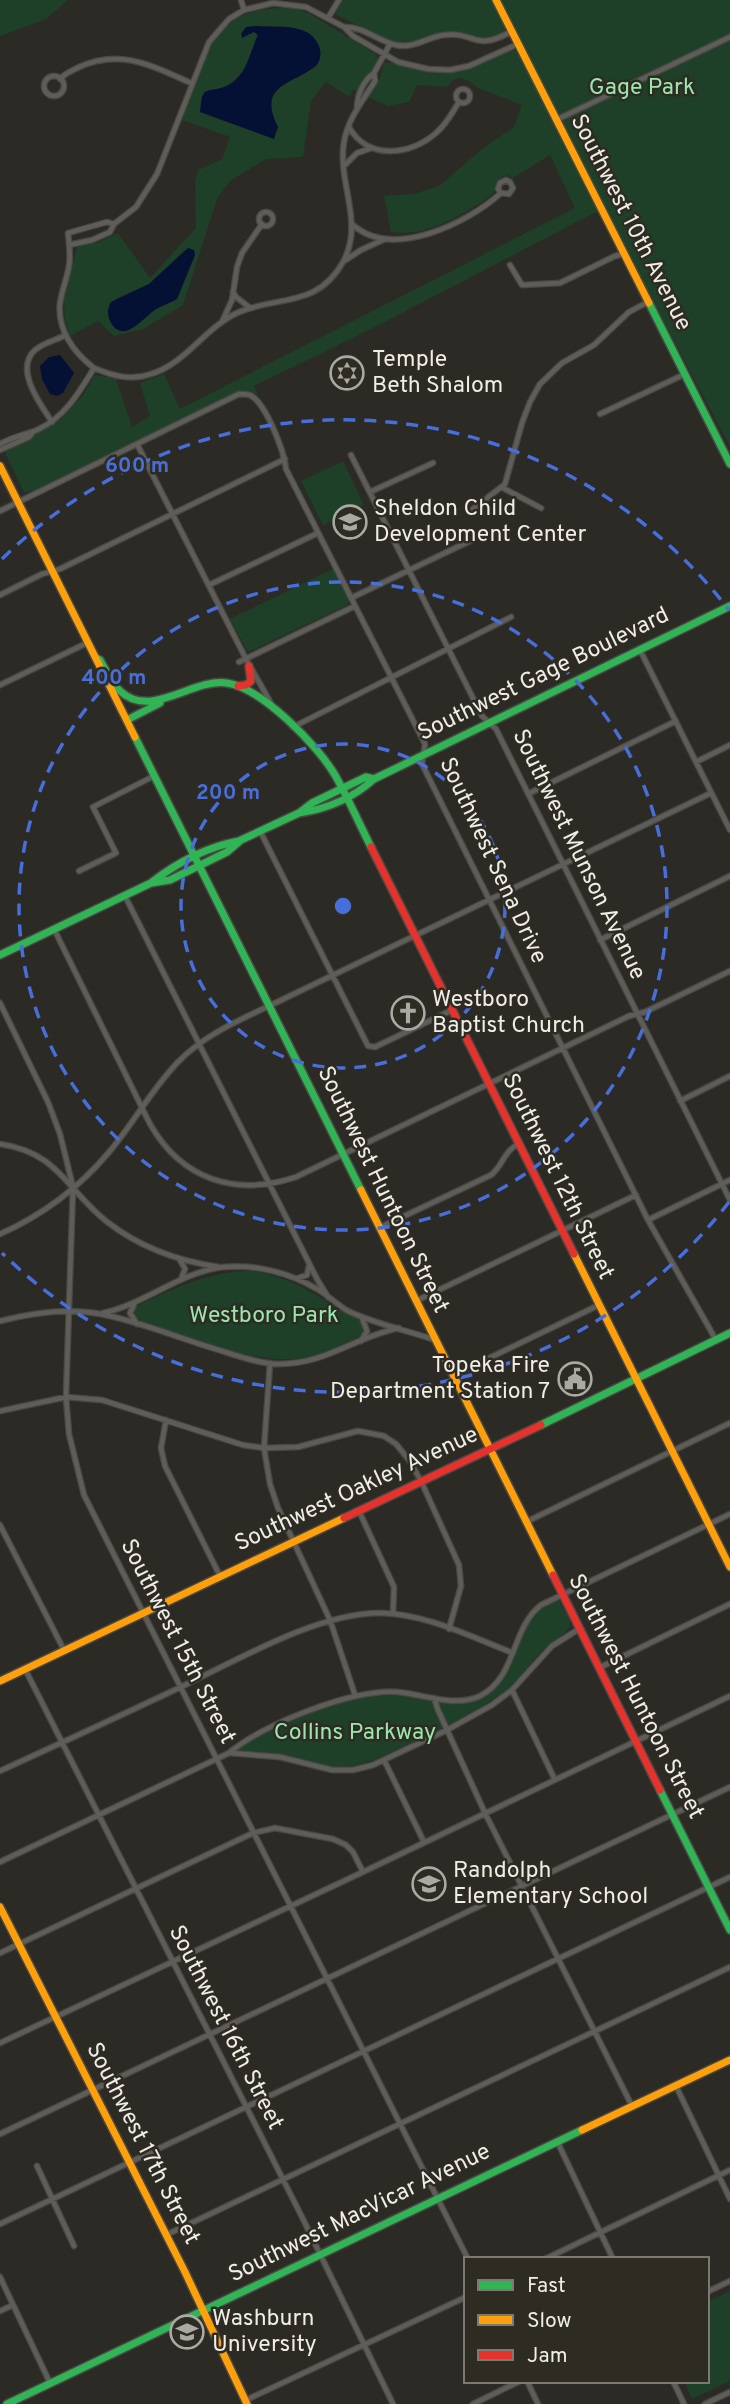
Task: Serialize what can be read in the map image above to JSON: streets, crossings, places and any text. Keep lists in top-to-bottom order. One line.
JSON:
{"streets":{"main road":["Southwest 10th Avenue","Southwest Gage Boulevard","Southwest 12th Street","Southwest Huntoon Street","Southwest Oakley Avenue","Southwest 17th Street","Southwest MacVicar Avenue"],"street":["Southwest Munson Avenue","Southwest Sena Drive","Southwest 15th Street","Southwest 16th Street"]},"crossings":[["Southwest Gage Boulevard","Southwest Munson Avenue"],["Southwest Gage Boulevard","Southwest Sena Drive"],["Southwest Gage Boulevard","Southwest 12th Street"],["Southwest Gage Boulevard","Southwest Huntoon Street"],["Southwest Sena Drive","Southwest 12th Street"],["Southwest Sena Drive","Southwest Oakley Avenue"],["Southwest 12th Street","Southwest Oakley Avenue"],["Southwest Huntoon Street","Southwest Oakley Avenue"],["Southwest Oakley Avenue","Southwest 15th Street"],["Southwest Oakley Avenue","Southwest 16th Street"],["Southwest 15th Street","Southwest MacVicar Avenue"],["Southwest 16th Street","Southwest MacVicar Avenue"],["Southwest 17th Street","Southwest MacVicar Avenue"]],"parks":["Gage Park","Westboro Park","Collins Parkway"],"places":{"synagogue":["Temple Beth Shalom"],"school or university":["Sheldon Child Development Center","Randolph Elementary School","Washburn University"],"church":["Westboro Baptist Church"],"public building":["Topeka Fire Department Station 7"]},"legend":["Fast","Slow","Jam"],"rings":["600 m","400 m","200 m"]}
